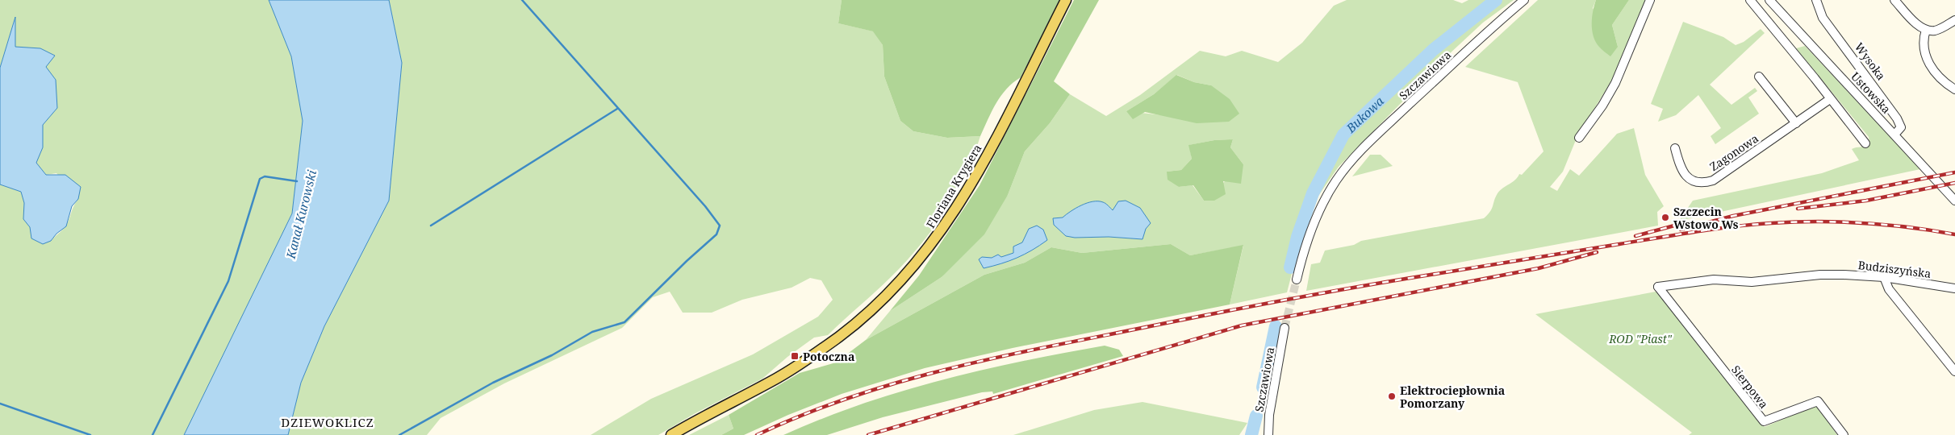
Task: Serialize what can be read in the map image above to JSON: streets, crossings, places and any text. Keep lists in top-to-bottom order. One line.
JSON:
{"streets":{"main road":["Floriana Krygiera"],"street":["Wysoka","Szczawiowa","Ustowska","Zagonowa","Budziszyńska","Sierpowa"]},"crossings":[["Wysoka","Ustowska"],["Budziszyńska","Sierpowa"]],"districts":["DZIEWOKLICZ"],"water":["Bukowa","Kanał Kurowski"],"parks":["ROD \"Piast\""],"places":{"other":["Szczecin Wstowo Ws","Elektrociepłownia Pomorzany"],"transit":["Potoczna"]}}
